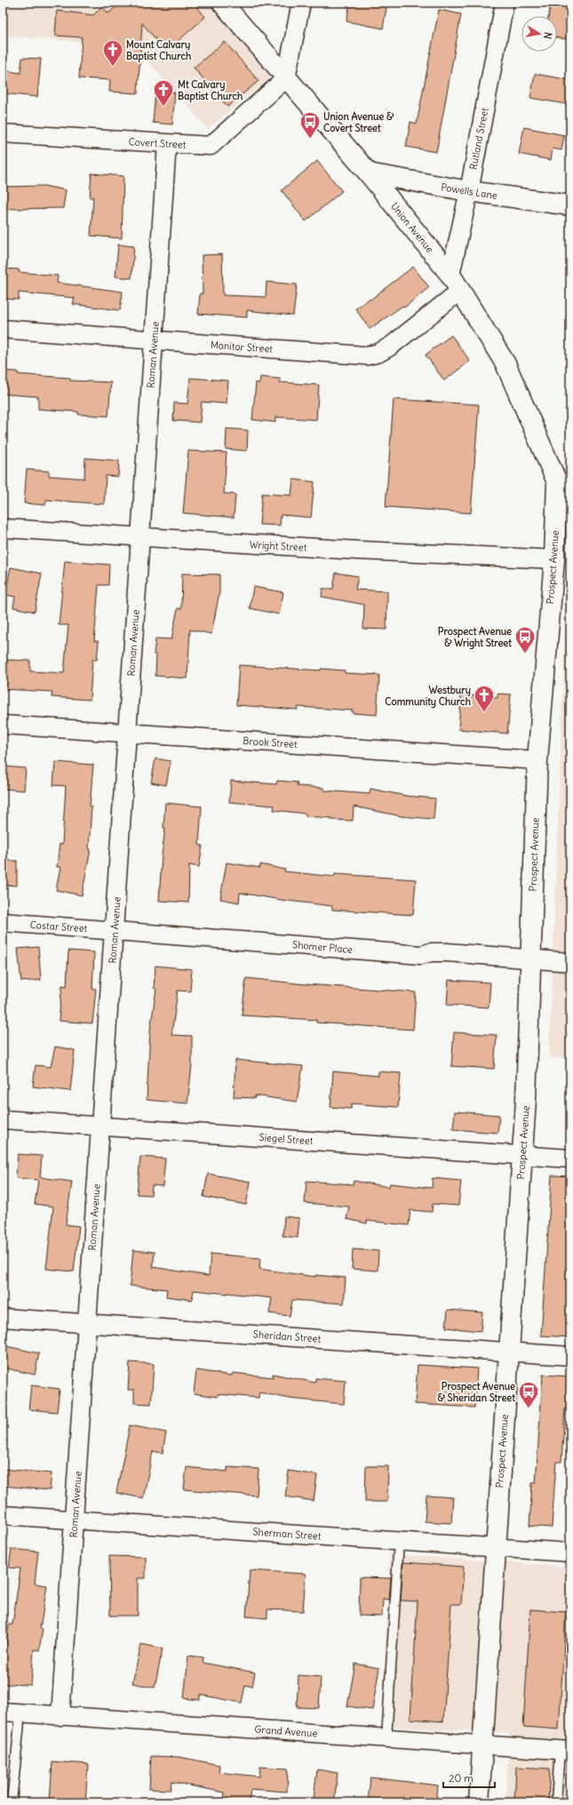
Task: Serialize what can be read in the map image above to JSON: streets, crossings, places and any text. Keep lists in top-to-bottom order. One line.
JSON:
{"streets":{"main road":["Powells Lane","Union Avenue","Prospect Avenue"],"street":["Rutland Street","Covert Street","Monitor Street","Roman Avenue","Wright Street","Brook Street","Costar Street","Shomer Place","Siegel Street","Sheridan Street","Sherman Street","Grand Avenue"]},"crossings":[["Rutland Street","Powells Lane"],["Rutland Street","Union Avenue"],["Rutland Street","Monitor Street"],["Covert Street","Union Avenue"],["Covert Street","Roman Avenue"],["Powells Lane","Union Avenue"],["Union Avenue","Monitor Street"],["Union Avenue","Prospect Avenue"],["Monitor Street","Roman Avenue"],["Roman Avenue","Wright Street"],["Roman Avenue","Brook Street"],["Roman Avenue","Costar Street"],["Roman Avenue","Shomer Place"],["Roman Avenue","Siegel Street"],["Roman Avenue","Sheridan Street"],["Roman Avenue","Sherman Street"],["Roman Avenue","Grand Avenue"],["Wright Street","Prospect Avenue"],["Prospect Avenue","Brook Street"],["Prospect Avenue","Shomer Place"],["Prospect Avenue","Siegel Street"],["Prospect Avenue","Sheridan Street"],["Prospect Avenue","Sherman Street"],["Prospect Avenue","Grand Avenue"],["Costar Street","Shomer Place"]],"places":{"church":["Mount Calvary Baptist Church","Mt Calvary Baptist Church","Westbury Community Church"],"bus stop":["Union Avenue & Covert Street","Prospect Avenue & Wright Street","Prospect Avenue & Sheridan Street"]},"scale_bar":"20 m","north":"right"}
